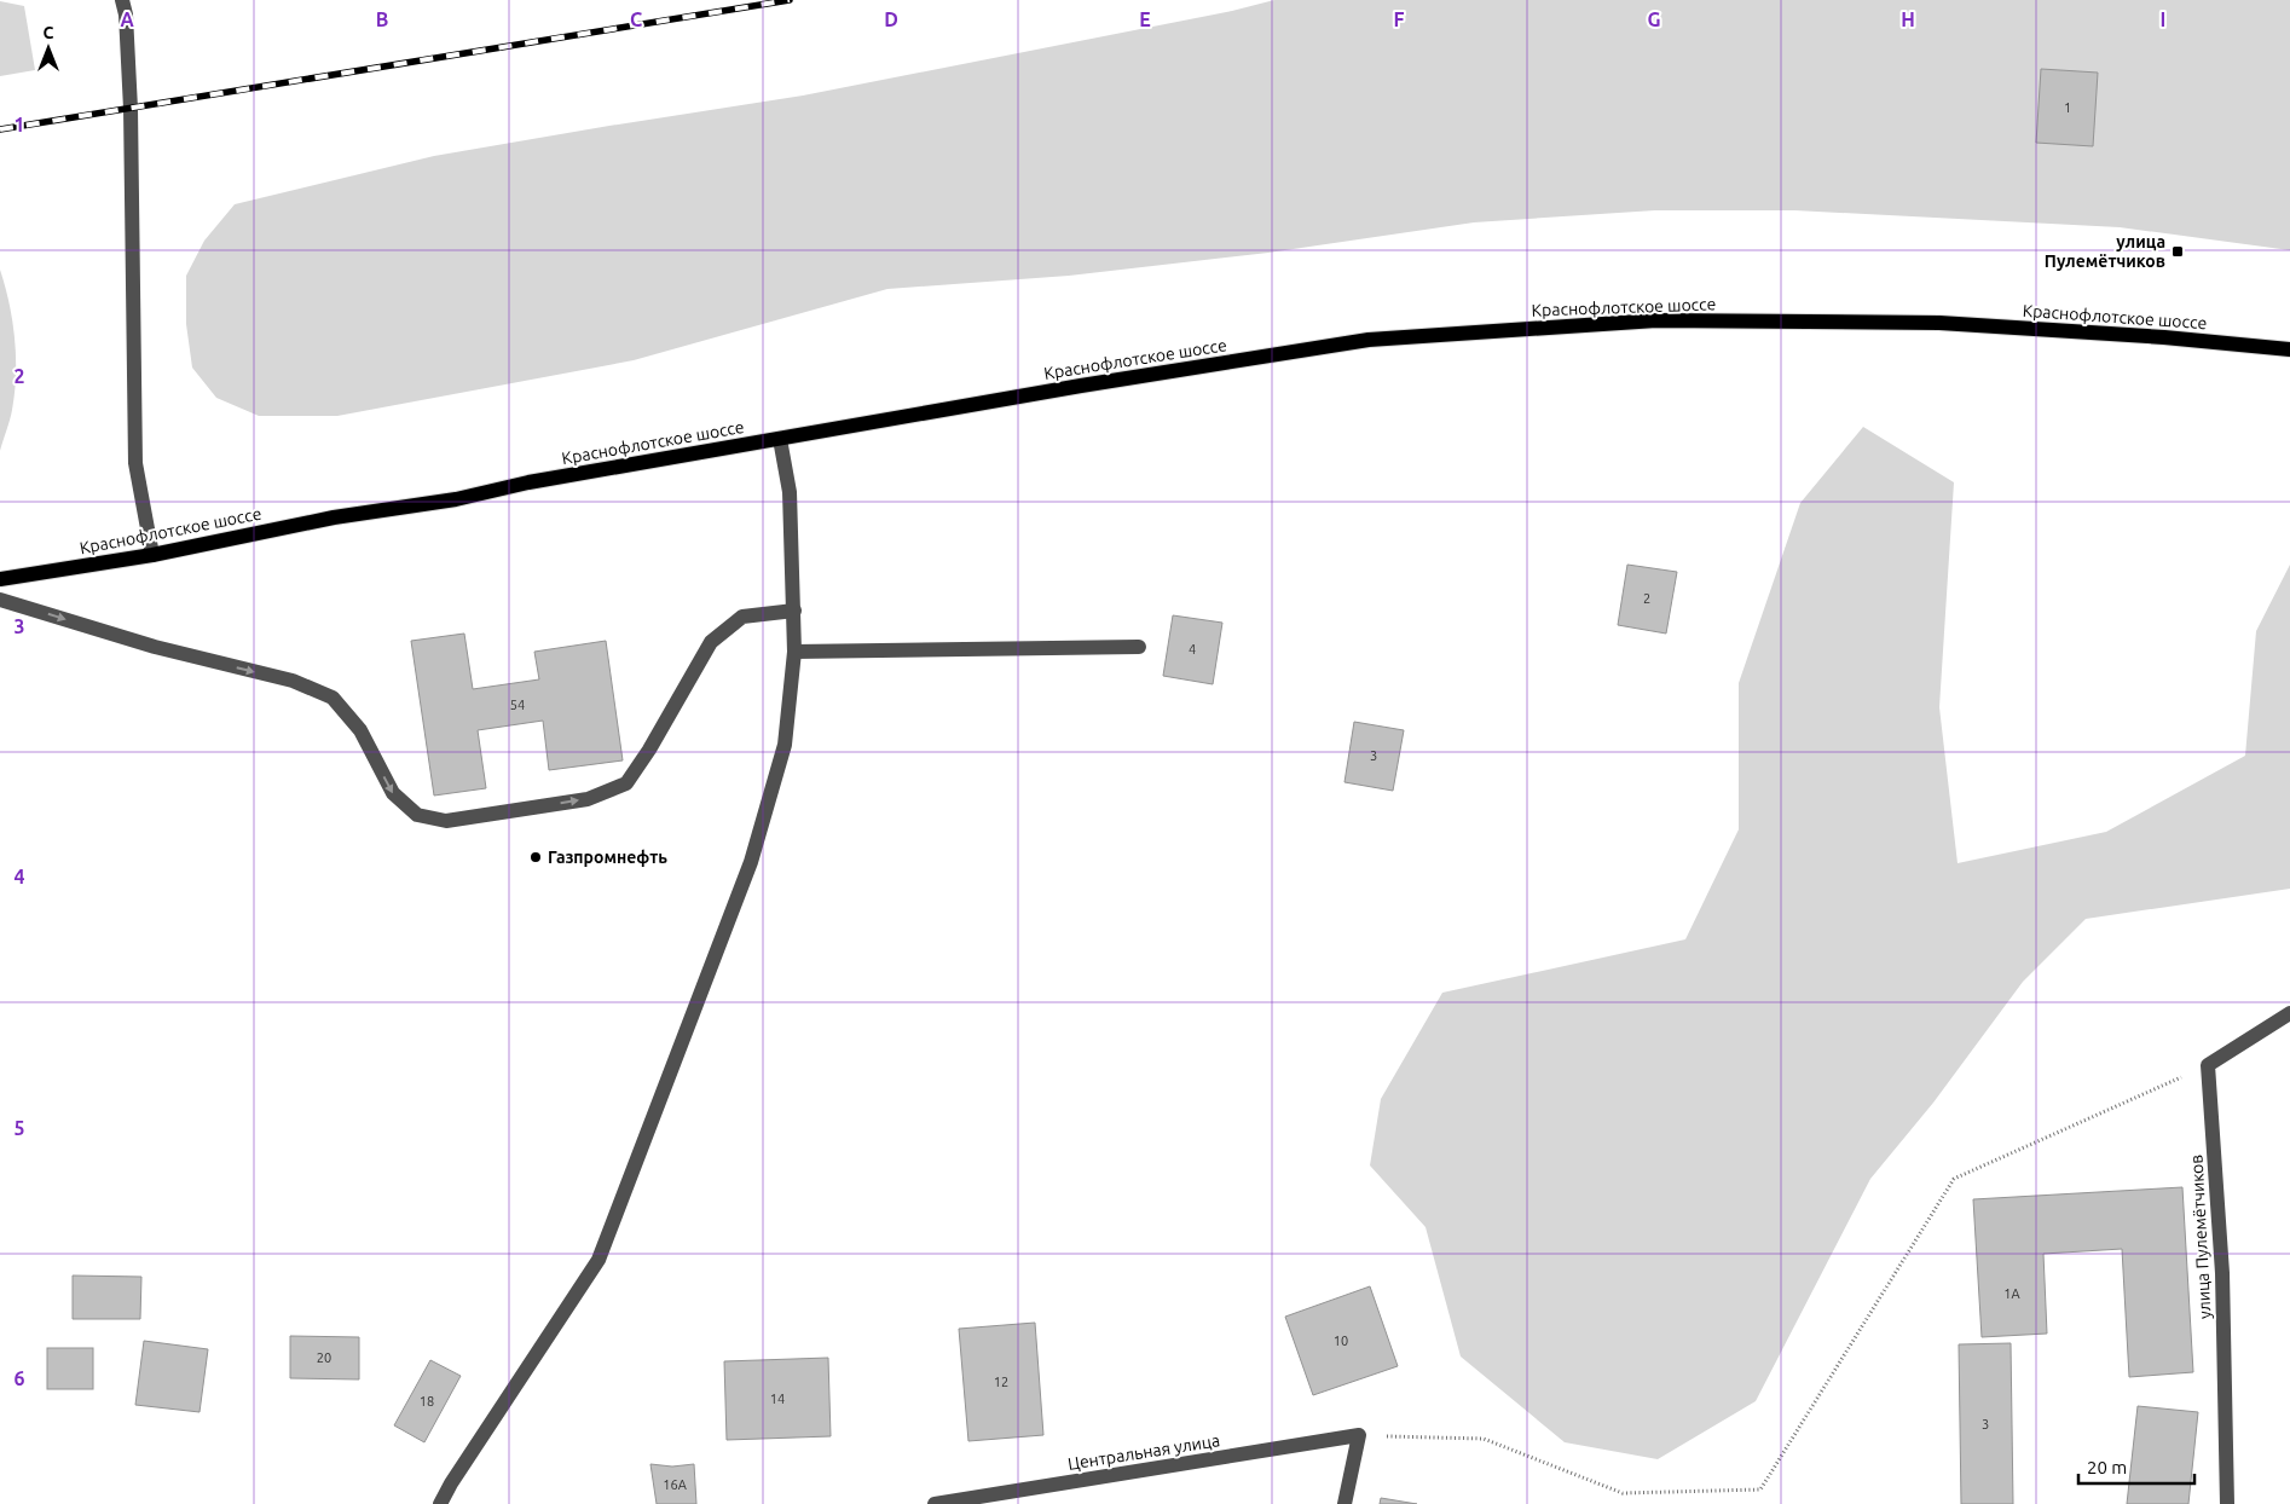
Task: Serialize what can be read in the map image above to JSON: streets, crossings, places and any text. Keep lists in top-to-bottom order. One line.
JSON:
{"streets":{"main road":["Краснофлотское шоссе"],"street":["улица Пулемётчиков","Центральная улица"]},"places":{"transit":["улица Пулемётчиков"],"other":["Газпромнефть"]},"house_numbers":["1","2","4","54","3","1А","10","20","12","14","18","3","16А"],"scale_bar":"20 m","north":"top","grid":{"columns":["A","B","C","D","E","F","G","H","I"],"rows":["1","2","3","4","5","6"]}}
